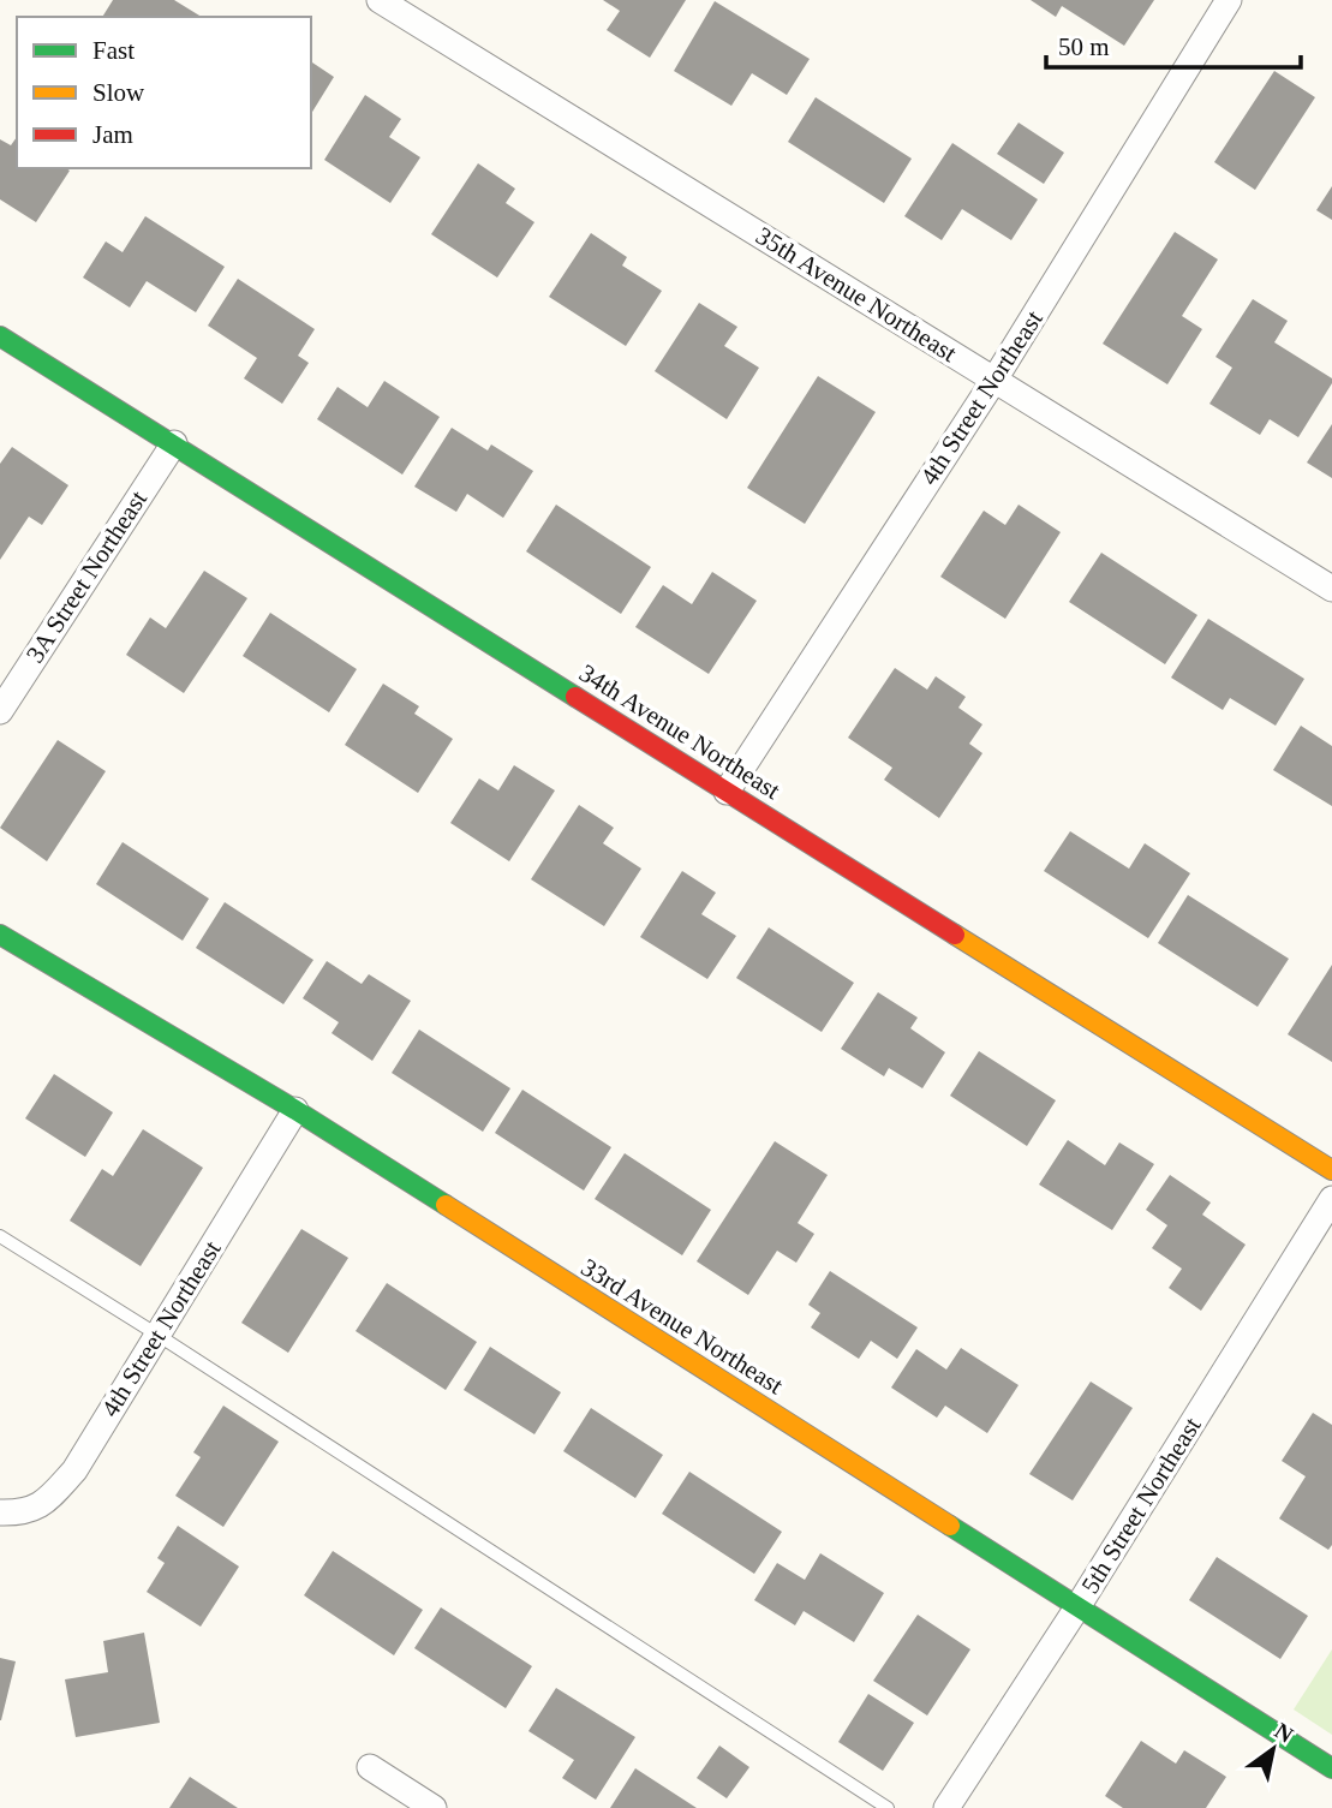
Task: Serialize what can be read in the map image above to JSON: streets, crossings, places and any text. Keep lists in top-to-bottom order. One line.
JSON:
{"streets":{"street":["35th Avenue Northeast","4th Street Northeast","3A Street Northeast","34th Avenue Northeast","33rd Avenue Northeast","5th Street Northeast"]},"crossings":[["35th Avenue Northeast","4th Street Northeast"],["4th Street Northeast","34th Avenue Northeast"],["4th Street Northeast","33rd Avenue Northeast"],["3A Street Northeast","34th Avenue Northeast"],["33rd Avenue Northeast","5th Street Northeast"]],"legend":["Fast","Slow","Jam"],"scale_bar":"50 m","north":"top right"}
